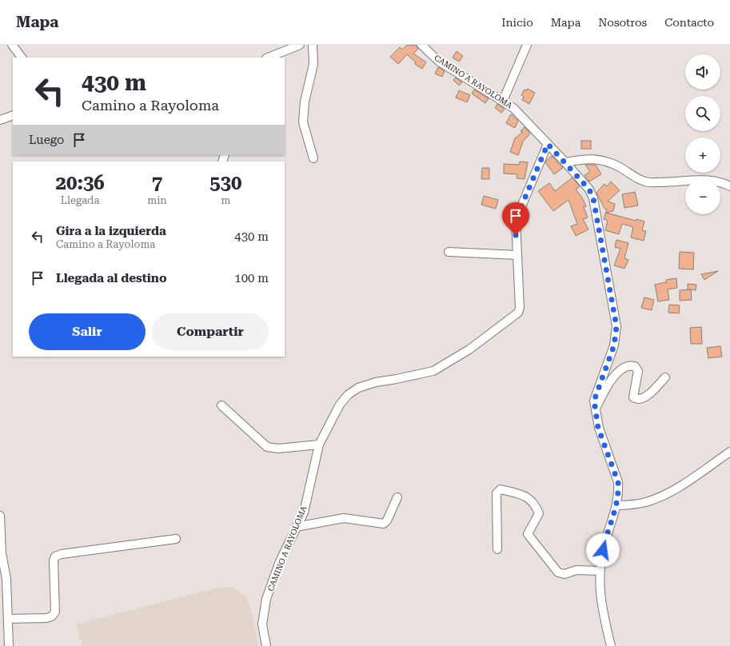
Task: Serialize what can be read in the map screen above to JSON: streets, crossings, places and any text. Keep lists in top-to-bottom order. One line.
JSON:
{"streets":{"street":["CAMINO A RAYOLOMA"]},"page":{"header":"Mapa","nav":["Inicio","Mapa","Nosotros","Contacto"],"map_buttons":["+","−"],"turn":["430 m","Camino a Rayoloma"],"then":"Luego","eta":["20:36","Llegada","7","min","530","m"],"list":[{"name":"Gira a la izquierda","note":"Camino a Rayoloma","value":"430 m"},{"name":"Llegada al destino","value":"100 m"}],"buttons":["Salir","Compartir"]}}
